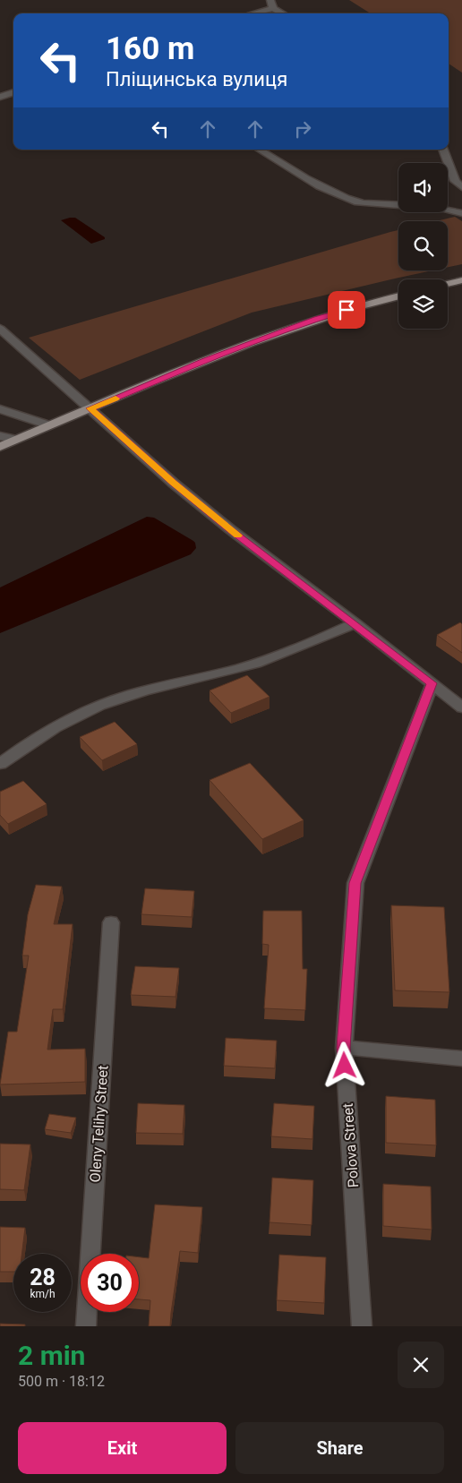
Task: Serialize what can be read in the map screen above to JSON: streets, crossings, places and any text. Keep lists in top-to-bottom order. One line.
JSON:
{"streets":{"street":["Oleny Telihy Street","Polova Street"]},"page":{"turn":["160 m","Пліщинська вулиця"],"speed":"28 km/h","limit":"30","heading":["2 min","500 m · 18:12"],"buttons":["Exit","Share"]}}
